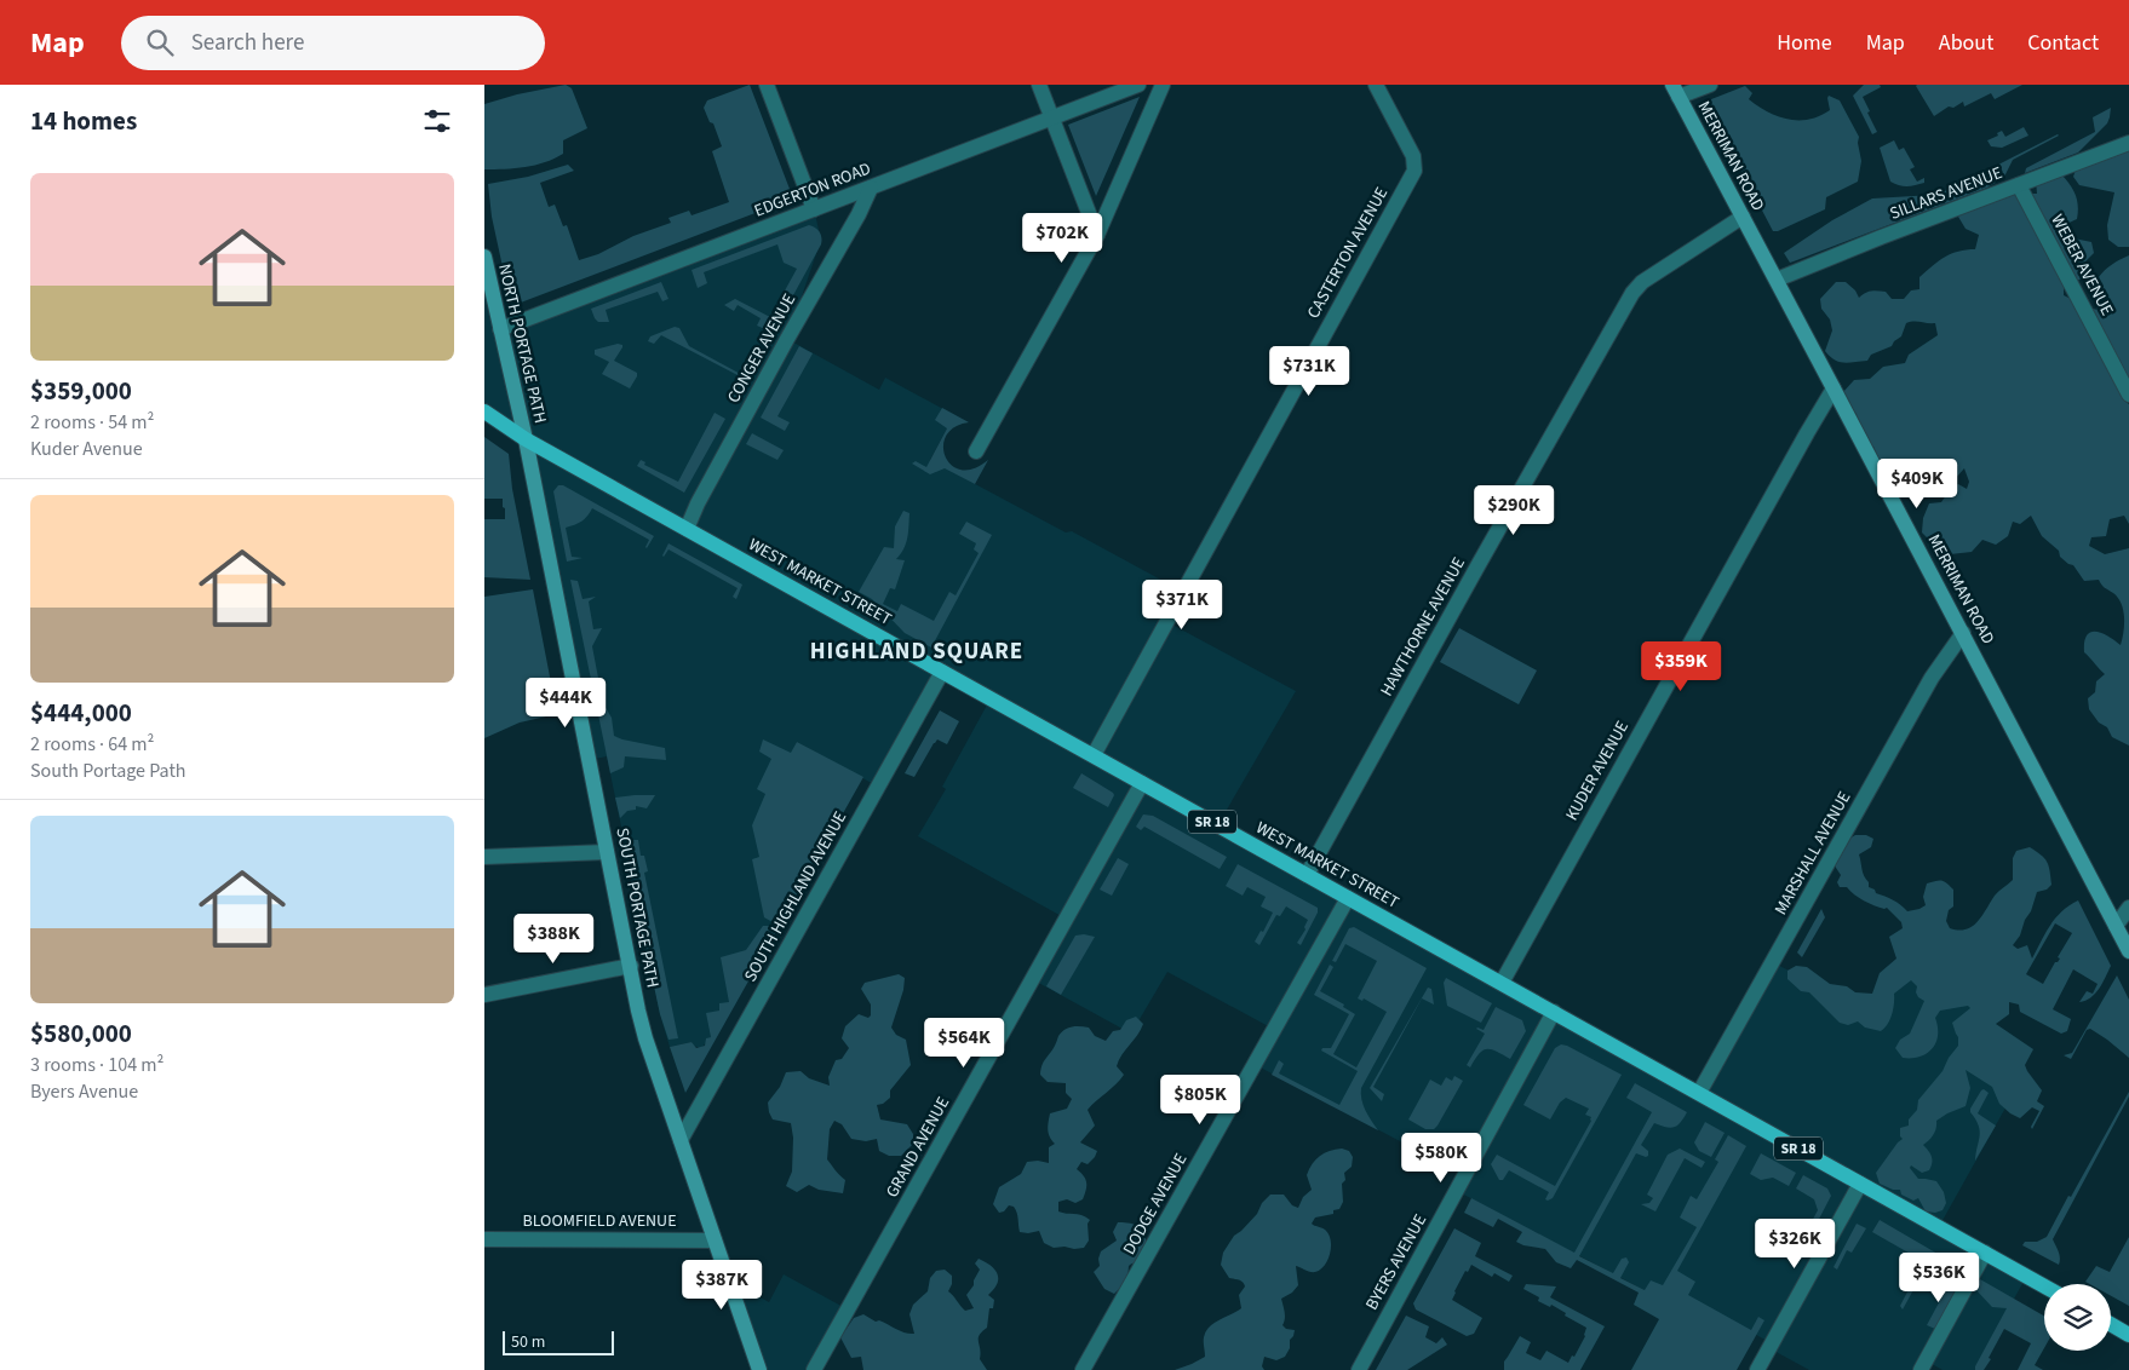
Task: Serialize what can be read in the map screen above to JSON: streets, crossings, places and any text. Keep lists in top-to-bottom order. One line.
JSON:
{"streets":{"main road":["MERRIMAN ROAD","NORTH PORTAGE PATH","WEST MARKET STREET","SR 18","SOUTH PORTAGE PATH"],"street":["EDGERTON ROAD","SILLARS AVENUE","CASTERTON AVENUE","WEBER AVENUE","CONGER AVENUE","HAWTHORNE AVENUE","KUDER AVENUE","MARSHALL AVENUE","SOUTH HIGHLAND AVENUE","GRAND AVENUE","DODGE AVENUE","BLOOMFIELD AVENUE","BYERS AVENUE"]},"crossings":[["MERRIMAN ROAD","SILLARS AVENUE"],["MERRIMAN ROAD","HAWTHORNE AVENUE"],["MERRIMAN ROAD","KUDER AVENUE"],["MERRIMAN ROAD","MARSHALL AVENUE"],["EDGERTON ROAD","NORTH PORTAGE PATH"],["EDGERTON ROAD","CONGER AVENUE"],["SILLARS AVENUE","WEBER AVENUE"],["CASTERTON AVENUE","WEST MARKET STREET"],["NORTH PORTAGE PATH","WEST MARKET STREET"],["NORTH PORTAGE PATH","SOUTH PORTAGE PATH"],["CONGER AVENUE","WEST MARKET STREET"],["WEST MARKET STREET","HAWTHORNE AVENUE"],["WEST MARKET STREET","KUDER AVENUE"],["WEST MARKET STREET","MARSHALL AVENUE"],["WEST MARKET STREET","SOUTH HIGHLAND AVENUE"],["WEST MARKET STREET","SOUTH PORTAGE PATH"],["WEST MARKET STREET","GRAND AVENUE"],["WEST MARKET STREET","DODGE AVENUE"],["WEST MARKET STREET","BYERS AVENUE"],["SOUTH HIGHLAND AVENUE","SOUTH PORTAGE PATH"],["SOUTH PORTAGE PATH","BLOOMFIELD AVENUE"]],"districts":["HIGHLAND SQUARE"],"scale_bar":"50 m","page":{"header":"Map","search":"Search here","nav":["Home","Map","About","Contact"],"heading":"14 homes","list":[{"name":"$359,000","note":"2 rooms · 54 m² · Kuder Avenue"},{"name":"$444,000","note":"2 rooms · 64 m² · South Portage Path"},{"name":"$580,000","note":"3 rooms · 104 m² · Byers Avenue"}],"price":["$702K","$731K","$409K","$290K","$371K","$359K","$444K","$388K","$564K","$805K","$580K","$326K","$536K","$387K"],"scale":"50 m"}}
